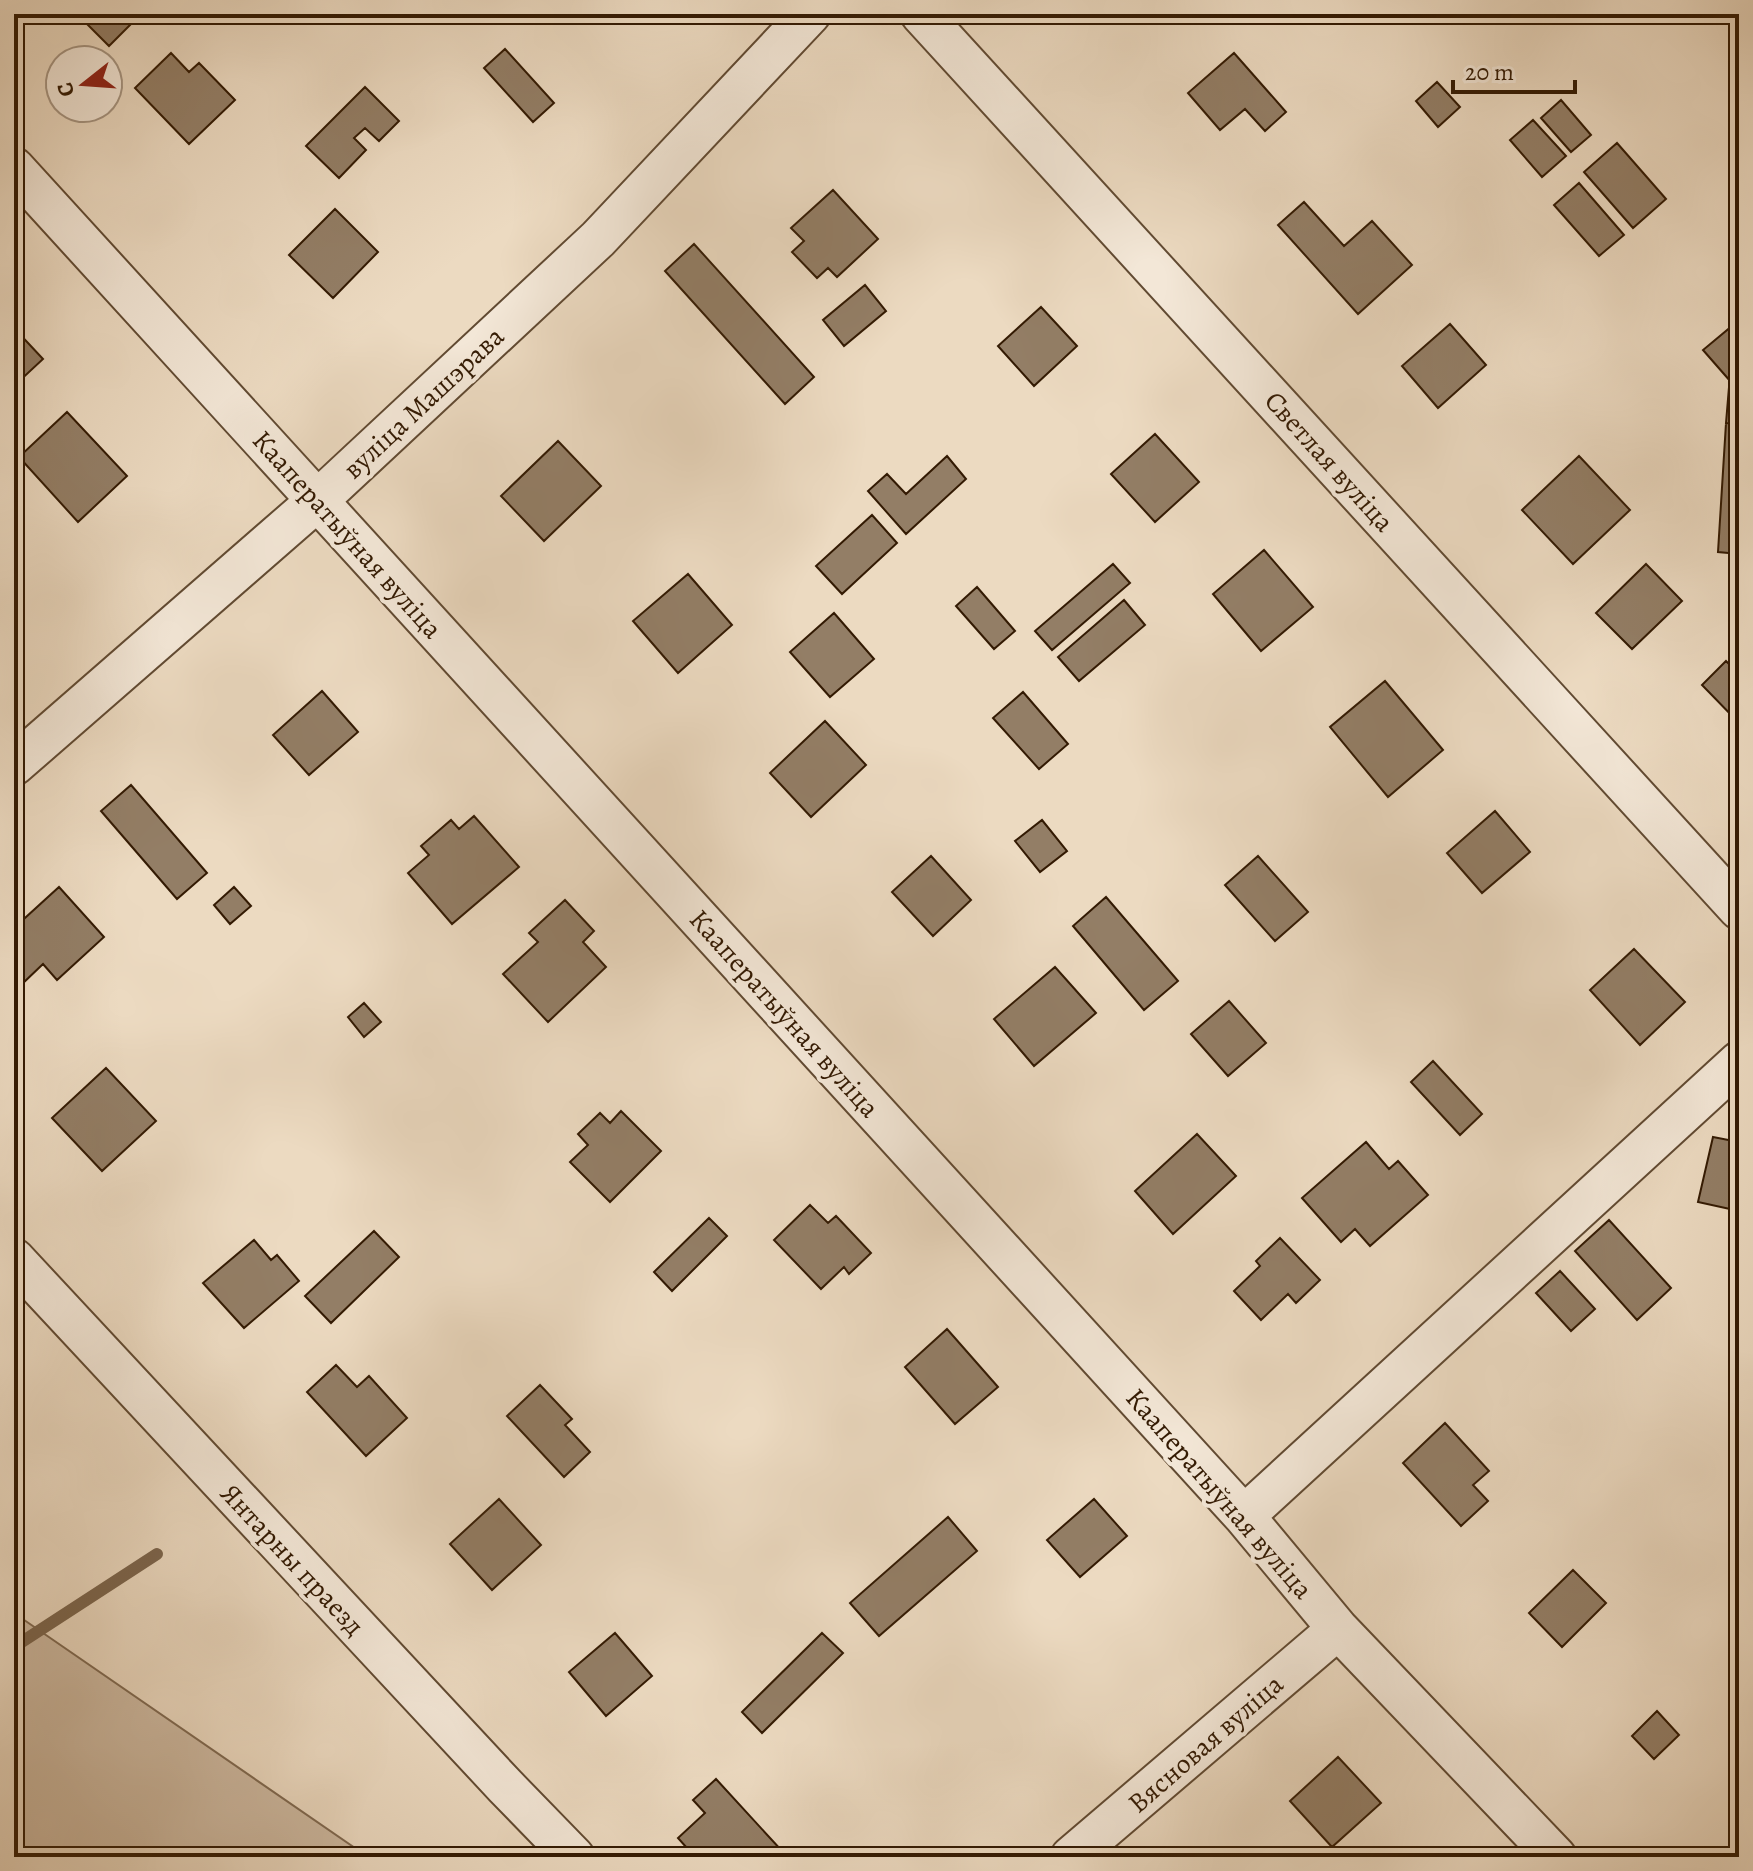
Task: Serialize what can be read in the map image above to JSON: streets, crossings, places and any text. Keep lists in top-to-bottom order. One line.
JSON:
{"streets":{"street":["вуліца Машэрава","Светлая вуліца","Кааператыўная вуліца","Янтарны праезд","Вясновая вуліца"]},"crossings":[["вуліца Машэрава","Кааператыўная вуліца"],["Кааператыўная вуліца","Вясновая вуліца"]],"scale_bar":"20 m","north":"left"}
